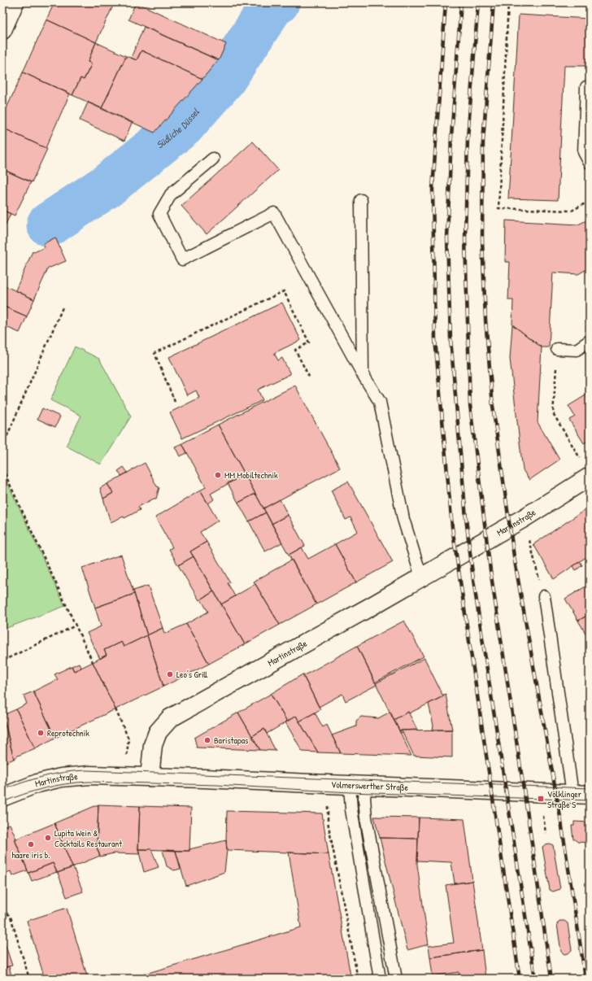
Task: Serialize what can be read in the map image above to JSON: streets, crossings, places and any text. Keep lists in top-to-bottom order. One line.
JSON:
{"streets":{"street":["Martinstraße","Volmerswerther Straße"]},"crossings":[["Martinstraße","Volmerswerther Straße"]],"water":["Südliche Düssel"],"places":{"other":["MM Mobiltechnik","Leo's Grill","Reprotechnik","Baristapas","Lupita Wein & Cocktails Restaurant","haare iris b."],"transit":["Völklinger Straße S"]}}
